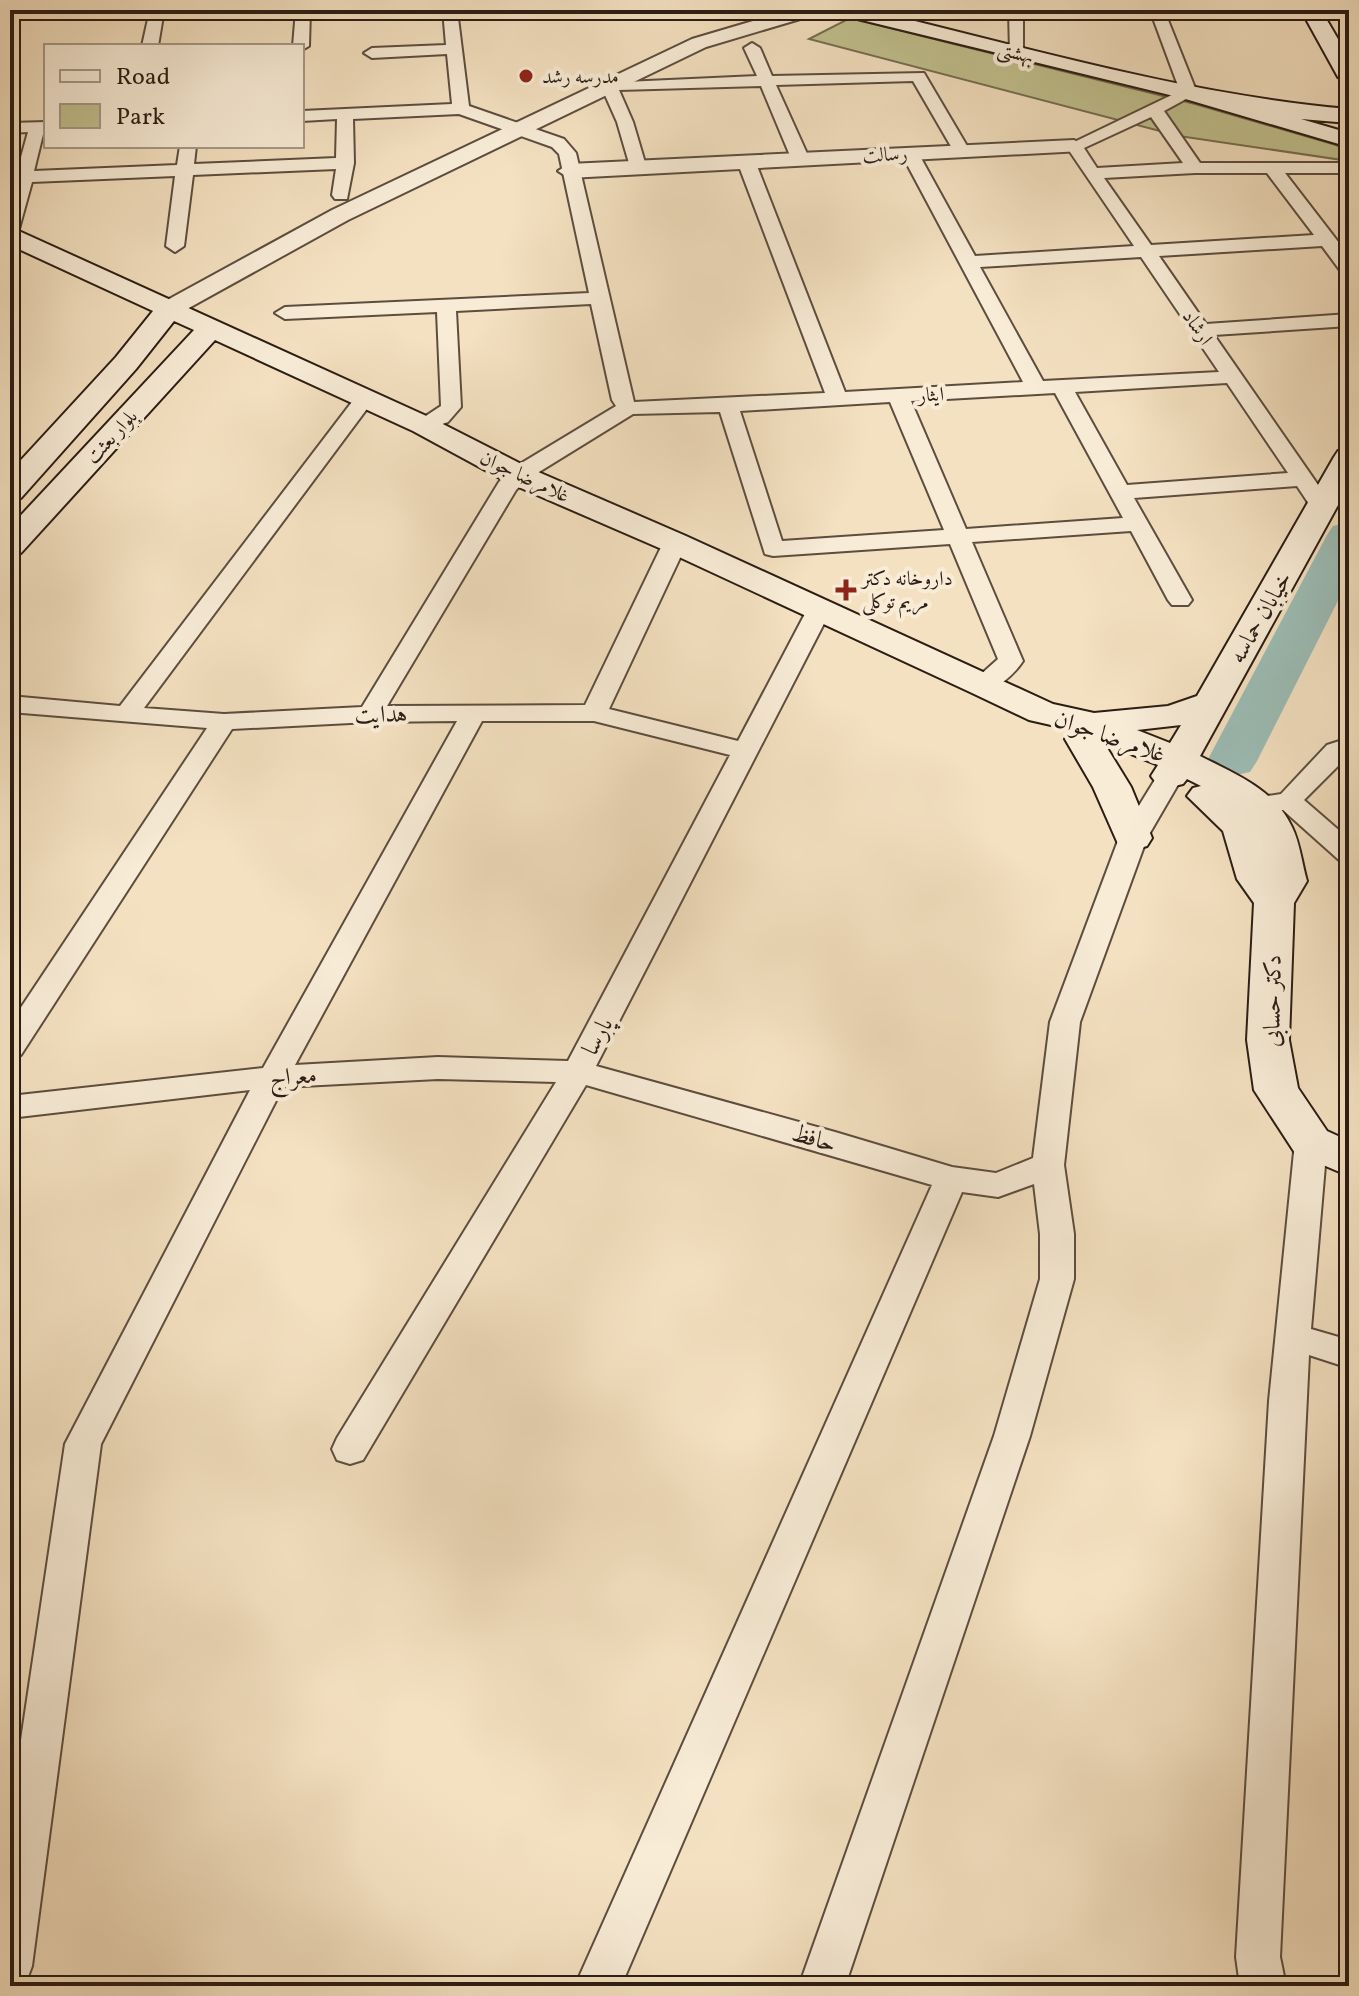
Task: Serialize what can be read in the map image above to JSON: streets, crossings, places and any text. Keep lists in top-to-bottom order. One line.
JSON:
{"streets":{"main road":["بهشتی","بلوار بعثت","غلامرضا جوان","خیابان حماسه","دکتر حسابی"],"street":["رسالت","ارشاد","ایثار","هدایت","پارسا","معراج","حافظ"]},"crossings":[["بهشتی","رسالت"],["رسالت","ارشاد"],["ارشاد","ایثار"],["ارشاد","خیابان حماسه"],["بلوار بعثت","غلامرضا جوان"],["غلامرضا جوان","خیابان حماسه"],["غلامرضا جوان","دکتر حسابی"],["غلامرضا جوان","پارسا"],["خیابان حماسه","دکتر حسابی"],["هدایت","پارسا"],["پارسا","معراج"],["پارسا","حافظ"],["معراج","حافظ"]],"places":{"other":["مدرسه رشد"],"health":["داروخانه دکتر مریم توکلی"]},"legend":["Road","Park"]}
